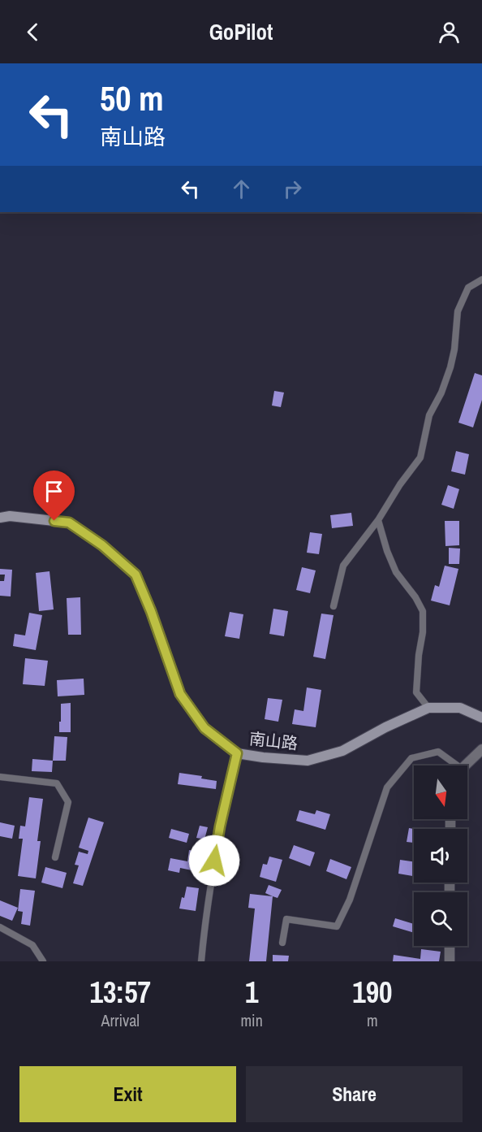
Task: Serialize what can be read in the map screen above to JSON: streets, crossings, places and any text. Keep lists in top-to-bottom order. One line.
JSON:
{"streets":{"street":["南山路"]},"north":"bottom","page":{"header":"GoPilot","turn":["50 m","南山路"],"eta":["13:57","Arrival","1","min","190","m"],"buttons":["Exit","Share"]}}
